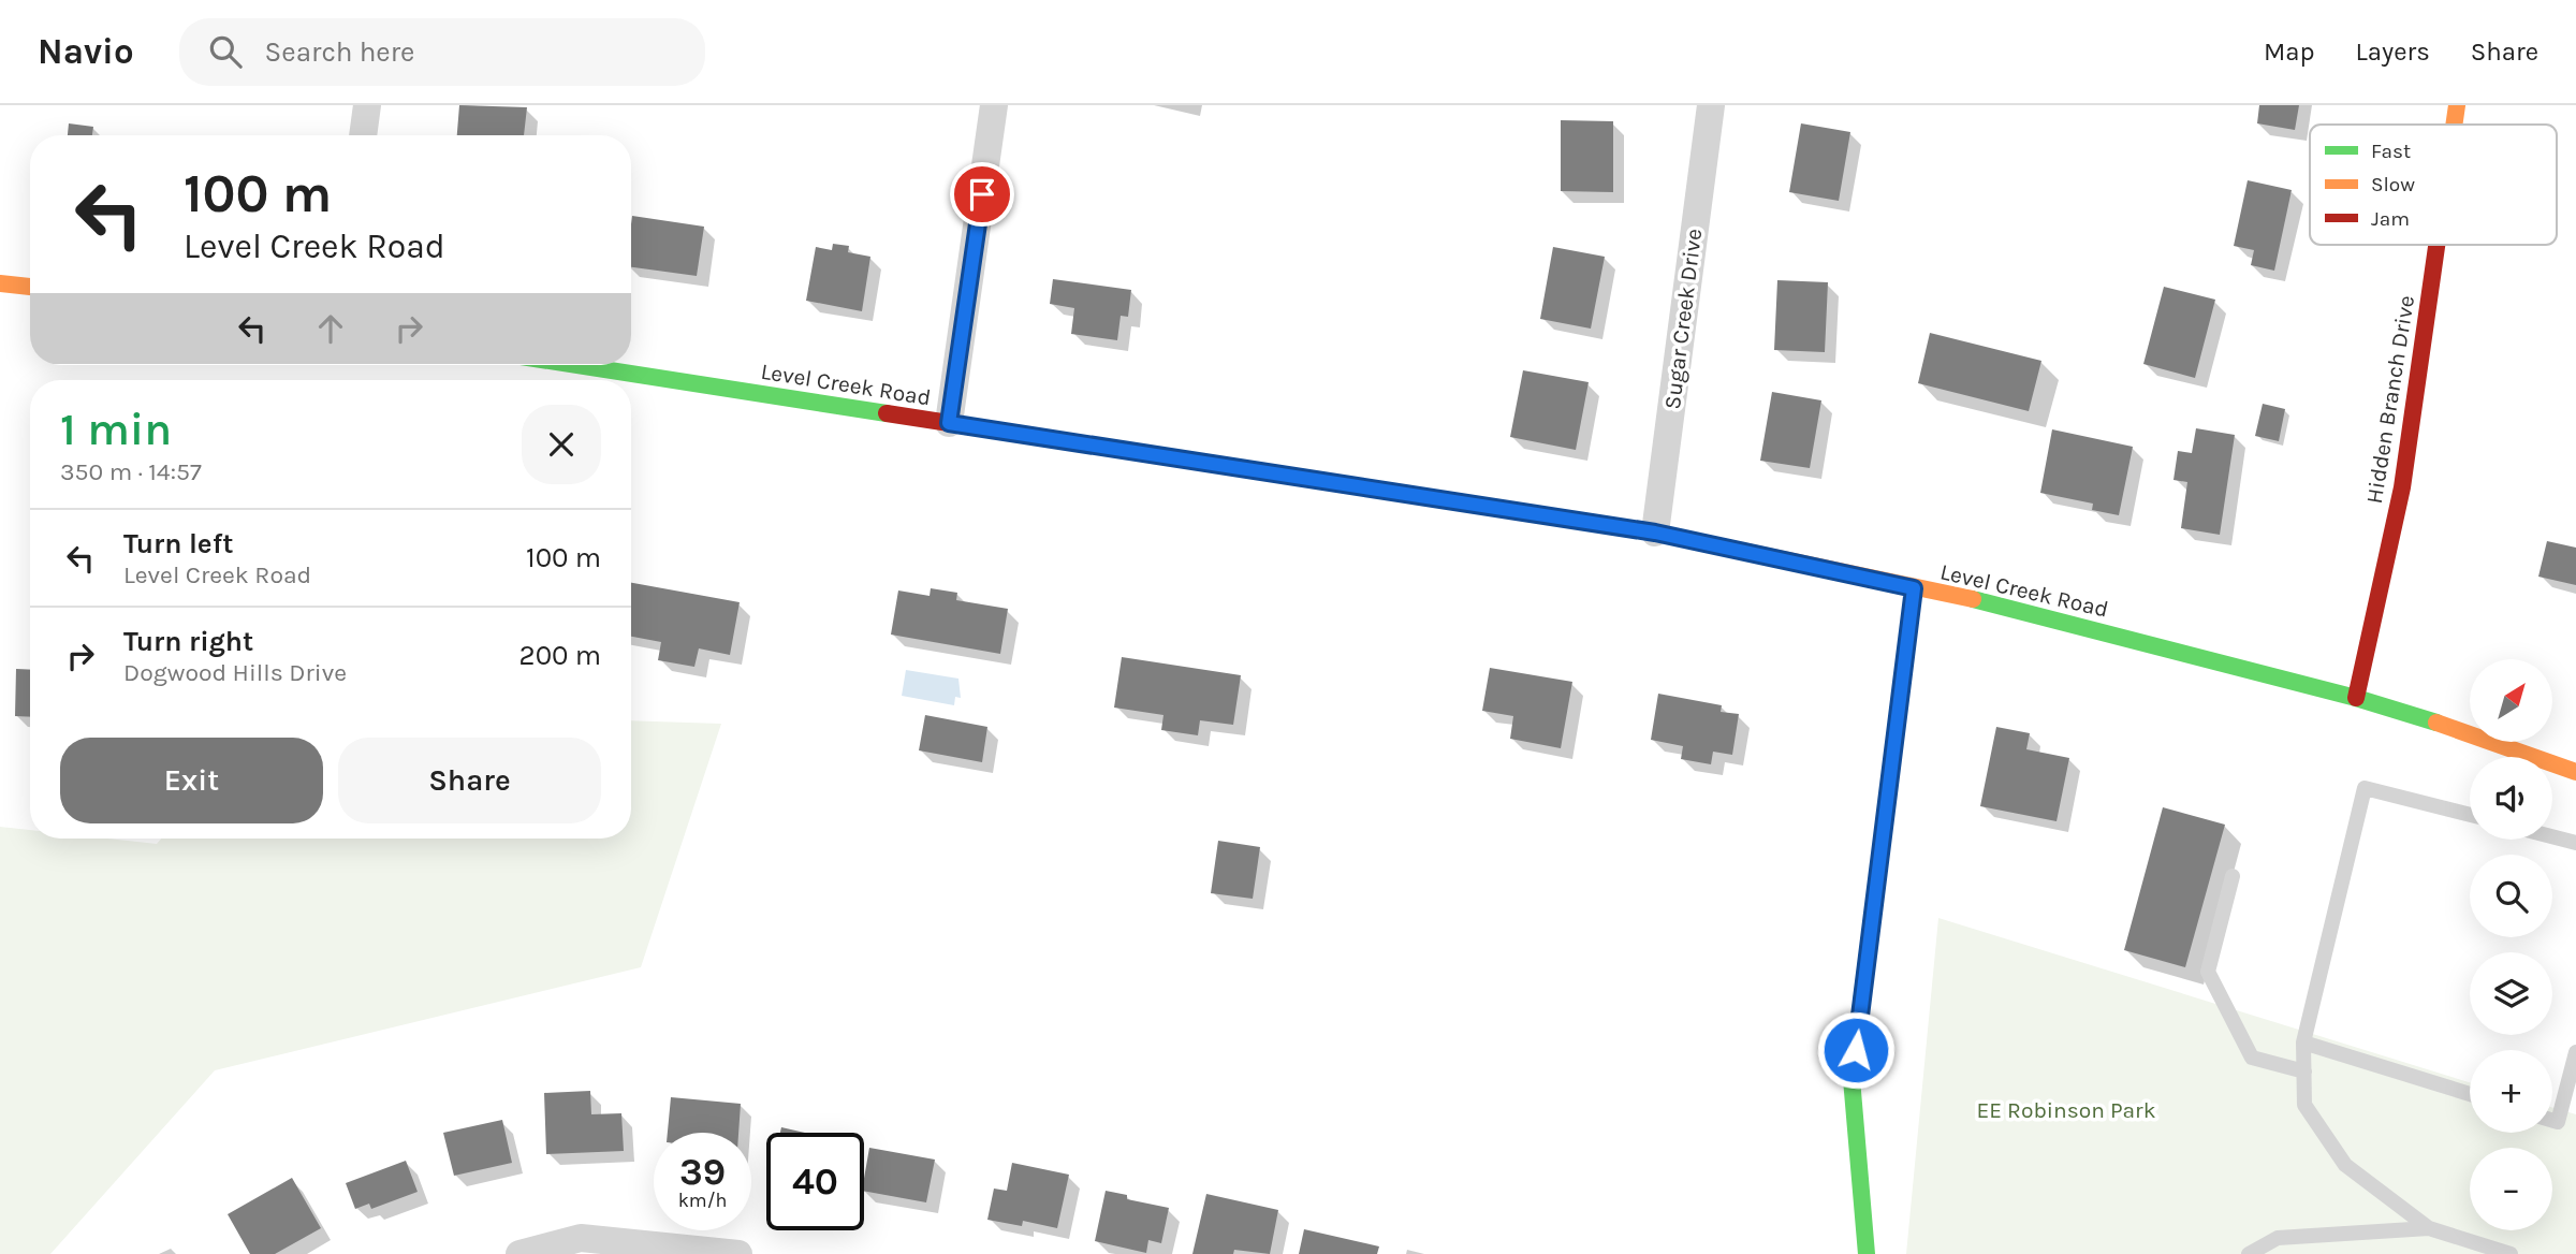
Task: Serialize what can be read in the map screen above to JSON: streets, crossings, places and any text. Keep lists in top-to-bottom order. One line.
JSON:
{"streets":{"street":["Sugar Creek Drive","Level Creek Road","Hidden Branch Drive"]},"crossings":[["Sugar Creek Drive","Level Creek Road"],["Level Creek Road","Hidden Branch Drive"]],"parks":["EE Robinson Park"],"legend":["Fast","Slow","Jam"],"north":"top right","page":{"header":"Navio","search":"Search here","nav":["Map","Layers","Share"],"turn":["100 m","Level Creek Road"],"heading":["1 min","350 m · 14:57"],"list":[{"name":"Turn left","note":"Level Creek Road","value":"100 m"},{"name":"Turn right","note":"Dogwood Hills Drive","value":"200 m"}],"map_buttons":["+","−"],"buttons":["Exit","Share"],"speed":"39 km/h","limit":"40"}}
